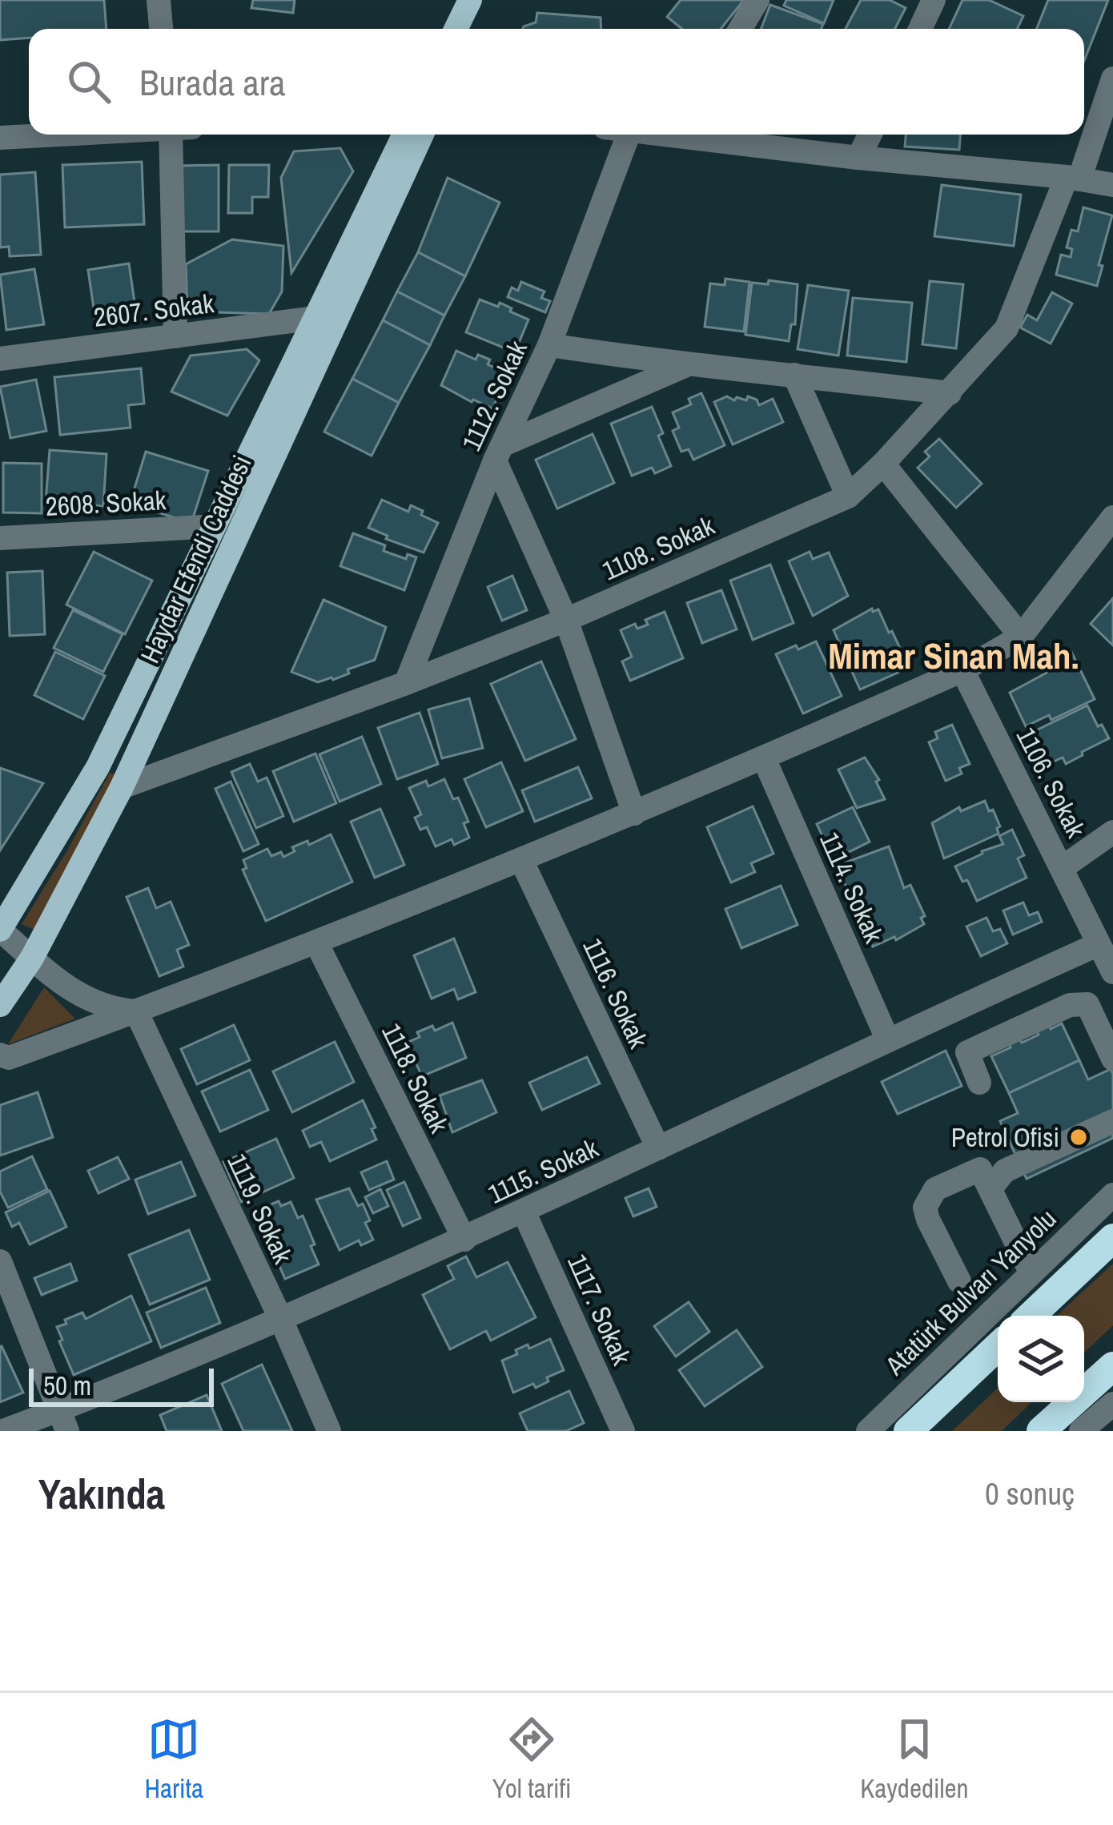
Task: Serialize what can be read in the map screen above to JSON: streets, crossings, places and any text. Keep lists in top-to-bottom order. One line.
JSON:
{"streets":{"main road":["Haydar Efendi Caddesi"],"street":["2607. Sokak","1112. Sokak","2608. Sokak","1108. Sokak","1106. Sokak","1114. Sokak","1116. Sokak","1118. Sokak","1115. Sokak","1119. Sokak","Atatürk Bulvarı Yanyolu","1117. Sokak"]},"crossings":[["2607. Sokak","Haydar Efendi Caddesi"],["1112. Sokak","1108. Sokak"],["2608. Sokak","Haydar Efendi Caddesi"],["1108. Sokak","Haydar Efendi Caddesi"],["1106. Sokak","1115. Sokak"],["1114. Sokak","1115. Sokak"],["1116. Sokak","1115. Sokak"],["1118. Sokak","1115. Sokak"],["1115. Sokak","1119. Sokak"],["1115. Sokak","1117. Sokak"]],"districts":["Mimar Sinan Mah."],"places":["Petrol Ofisi"],"scale_bar":"50 m","page":{"search":"Burada ara","scale":"50 m","heading":["Yakında","0 sonuç"],"nav":["Harita","Yol tarifi","Kaydedilen"]}}
